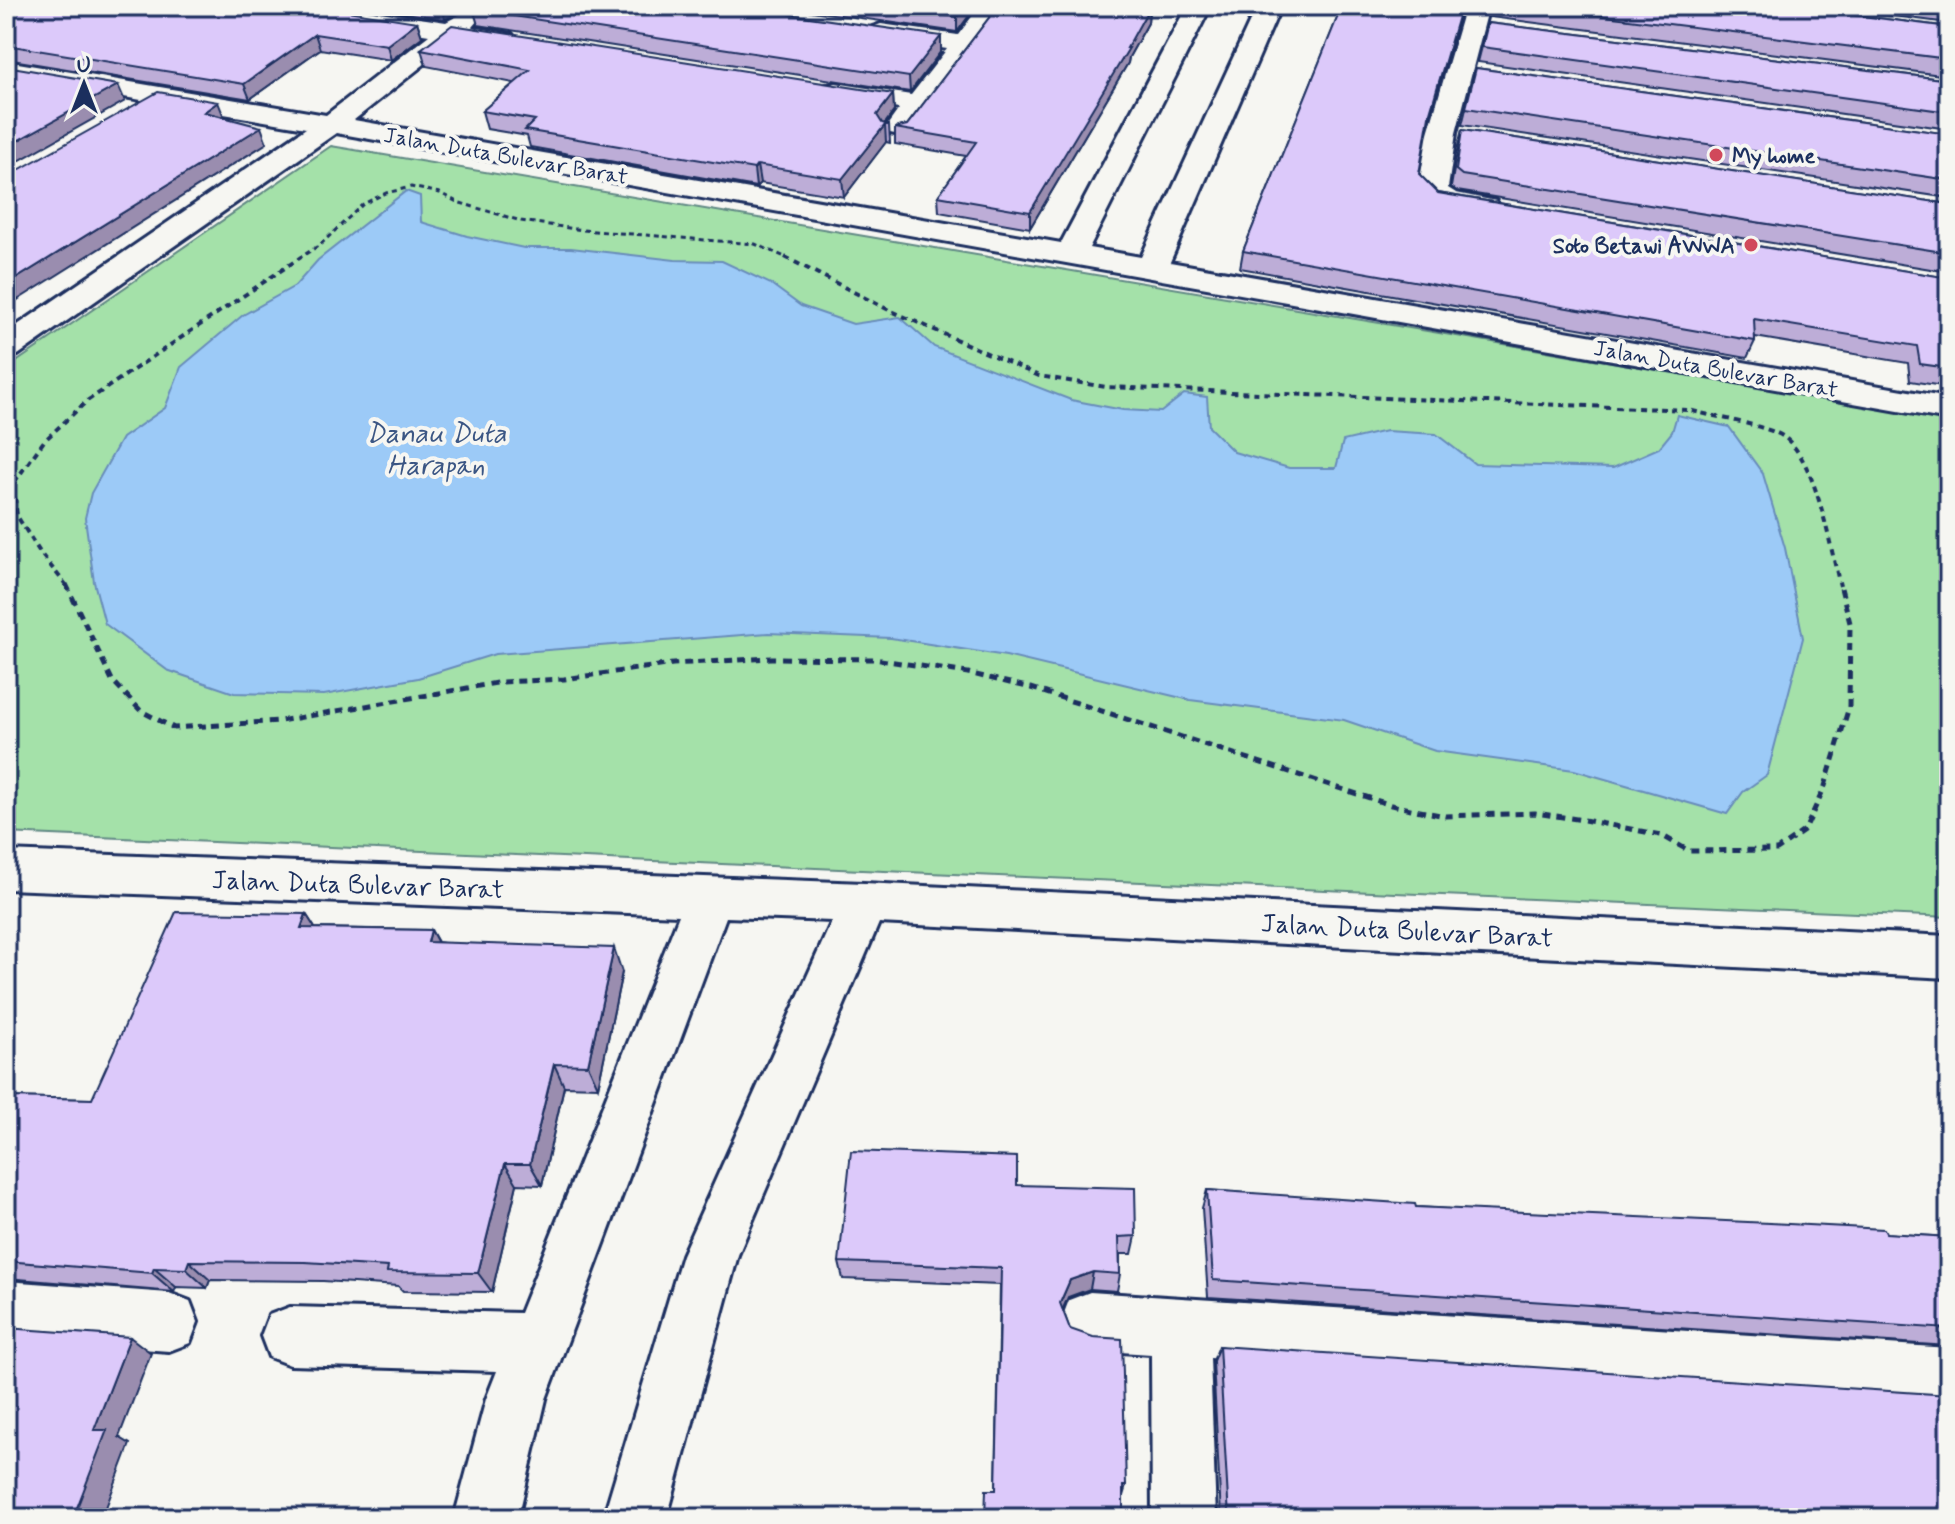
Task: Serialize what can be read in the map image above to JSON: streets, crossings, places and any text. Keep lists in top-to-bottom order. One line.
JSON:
{"streets":{"street":["Jalan Duta Bulevar Barat"]},"water":["Danau Duta Harapan"],"places":["My home","Soto Betawi AWWA"],"north":"top"}
